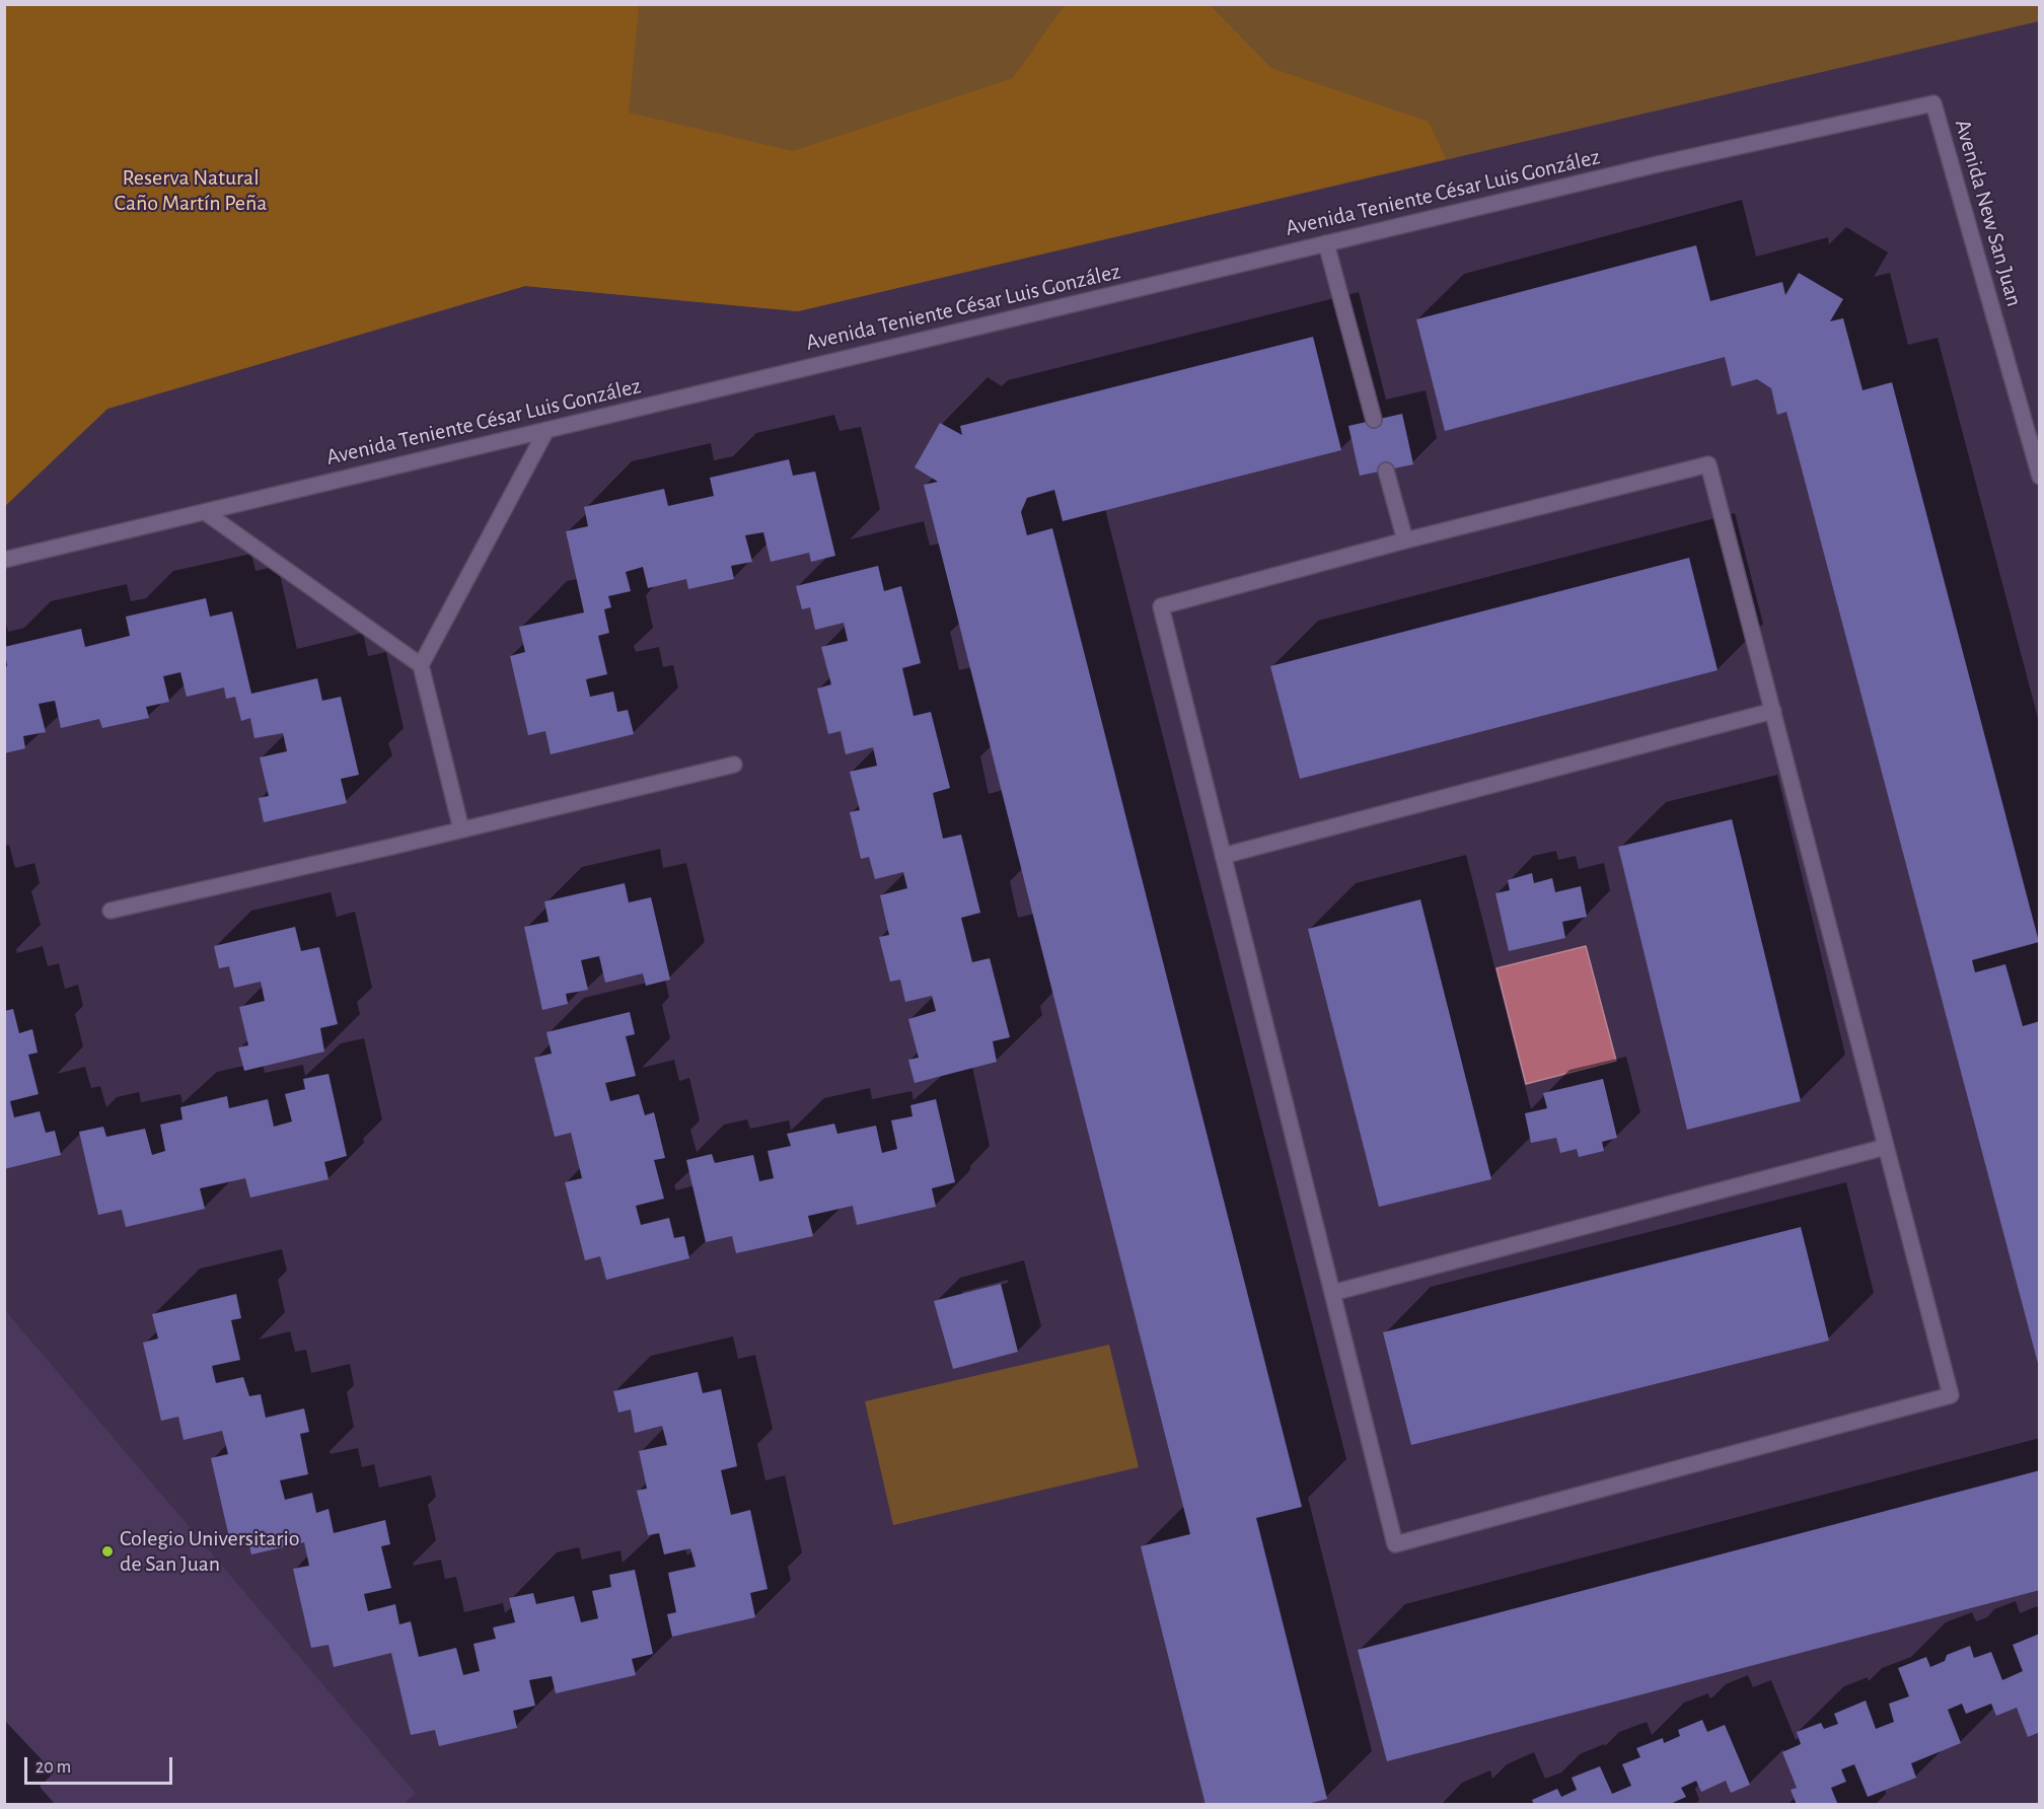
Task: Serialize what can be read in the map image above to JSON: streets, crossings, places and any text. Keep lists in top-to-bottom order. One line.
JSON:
{"streets":{"street":["Avenida Teniente César Luis González","Avenida New San Juan"]},"crossings":[["Avenida Teniente César Luis González","Avenida New San Juan"]],"parks":["Reserva Natural Caño Martín Peña"],"places":["Colegio Universitario de San Juan"],"scale_bar":"20 m"}
